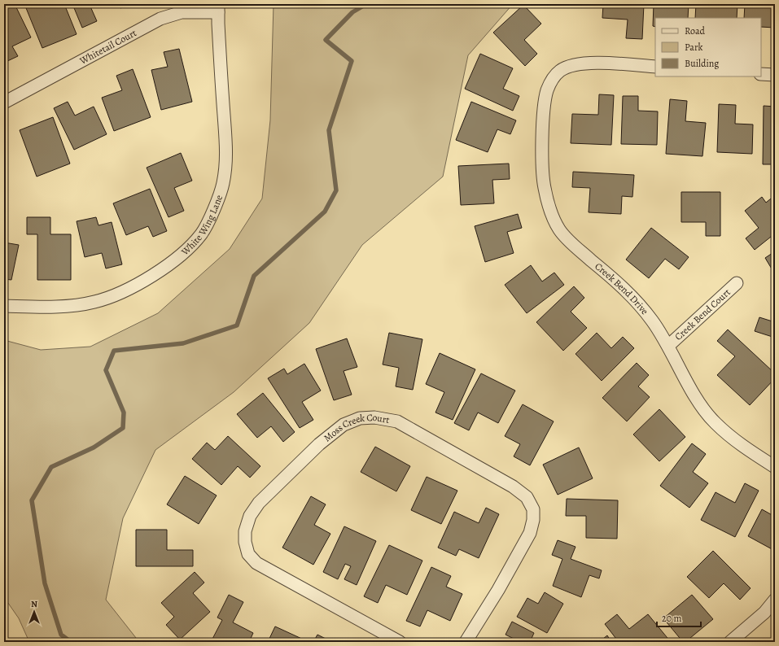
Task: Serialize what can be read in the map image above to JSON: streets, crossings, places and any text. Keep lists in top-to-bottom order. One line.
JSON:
{"streets":{"street":["Whitetail Court","White Wing Lane","Creek Bend Drive","Creek Bend Court","Moss Creek Court"]},"crossings":[["Whitetail Court","White Wing Lane"],["Creek Bend Drive","Creek Bend Court"]],"legend":["Road","Park","Building"],"scale_bar":"20 m","north":"top"}
